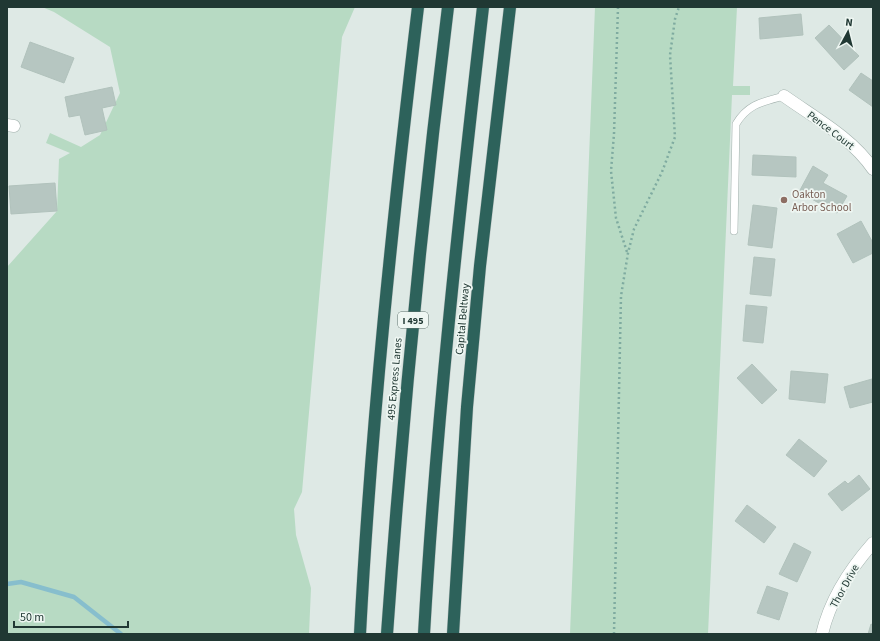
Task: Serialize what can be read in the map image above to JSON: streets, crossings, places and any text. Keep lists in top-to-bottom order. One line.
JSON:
{"streets":{"highway":["Capital Beltway","I 495","495 Express Lanes"],"street":["Pence Court","Thor Drive"]},"places":["Oakton Arbor School"],"scale_bar":"50 m","north":"top"}
